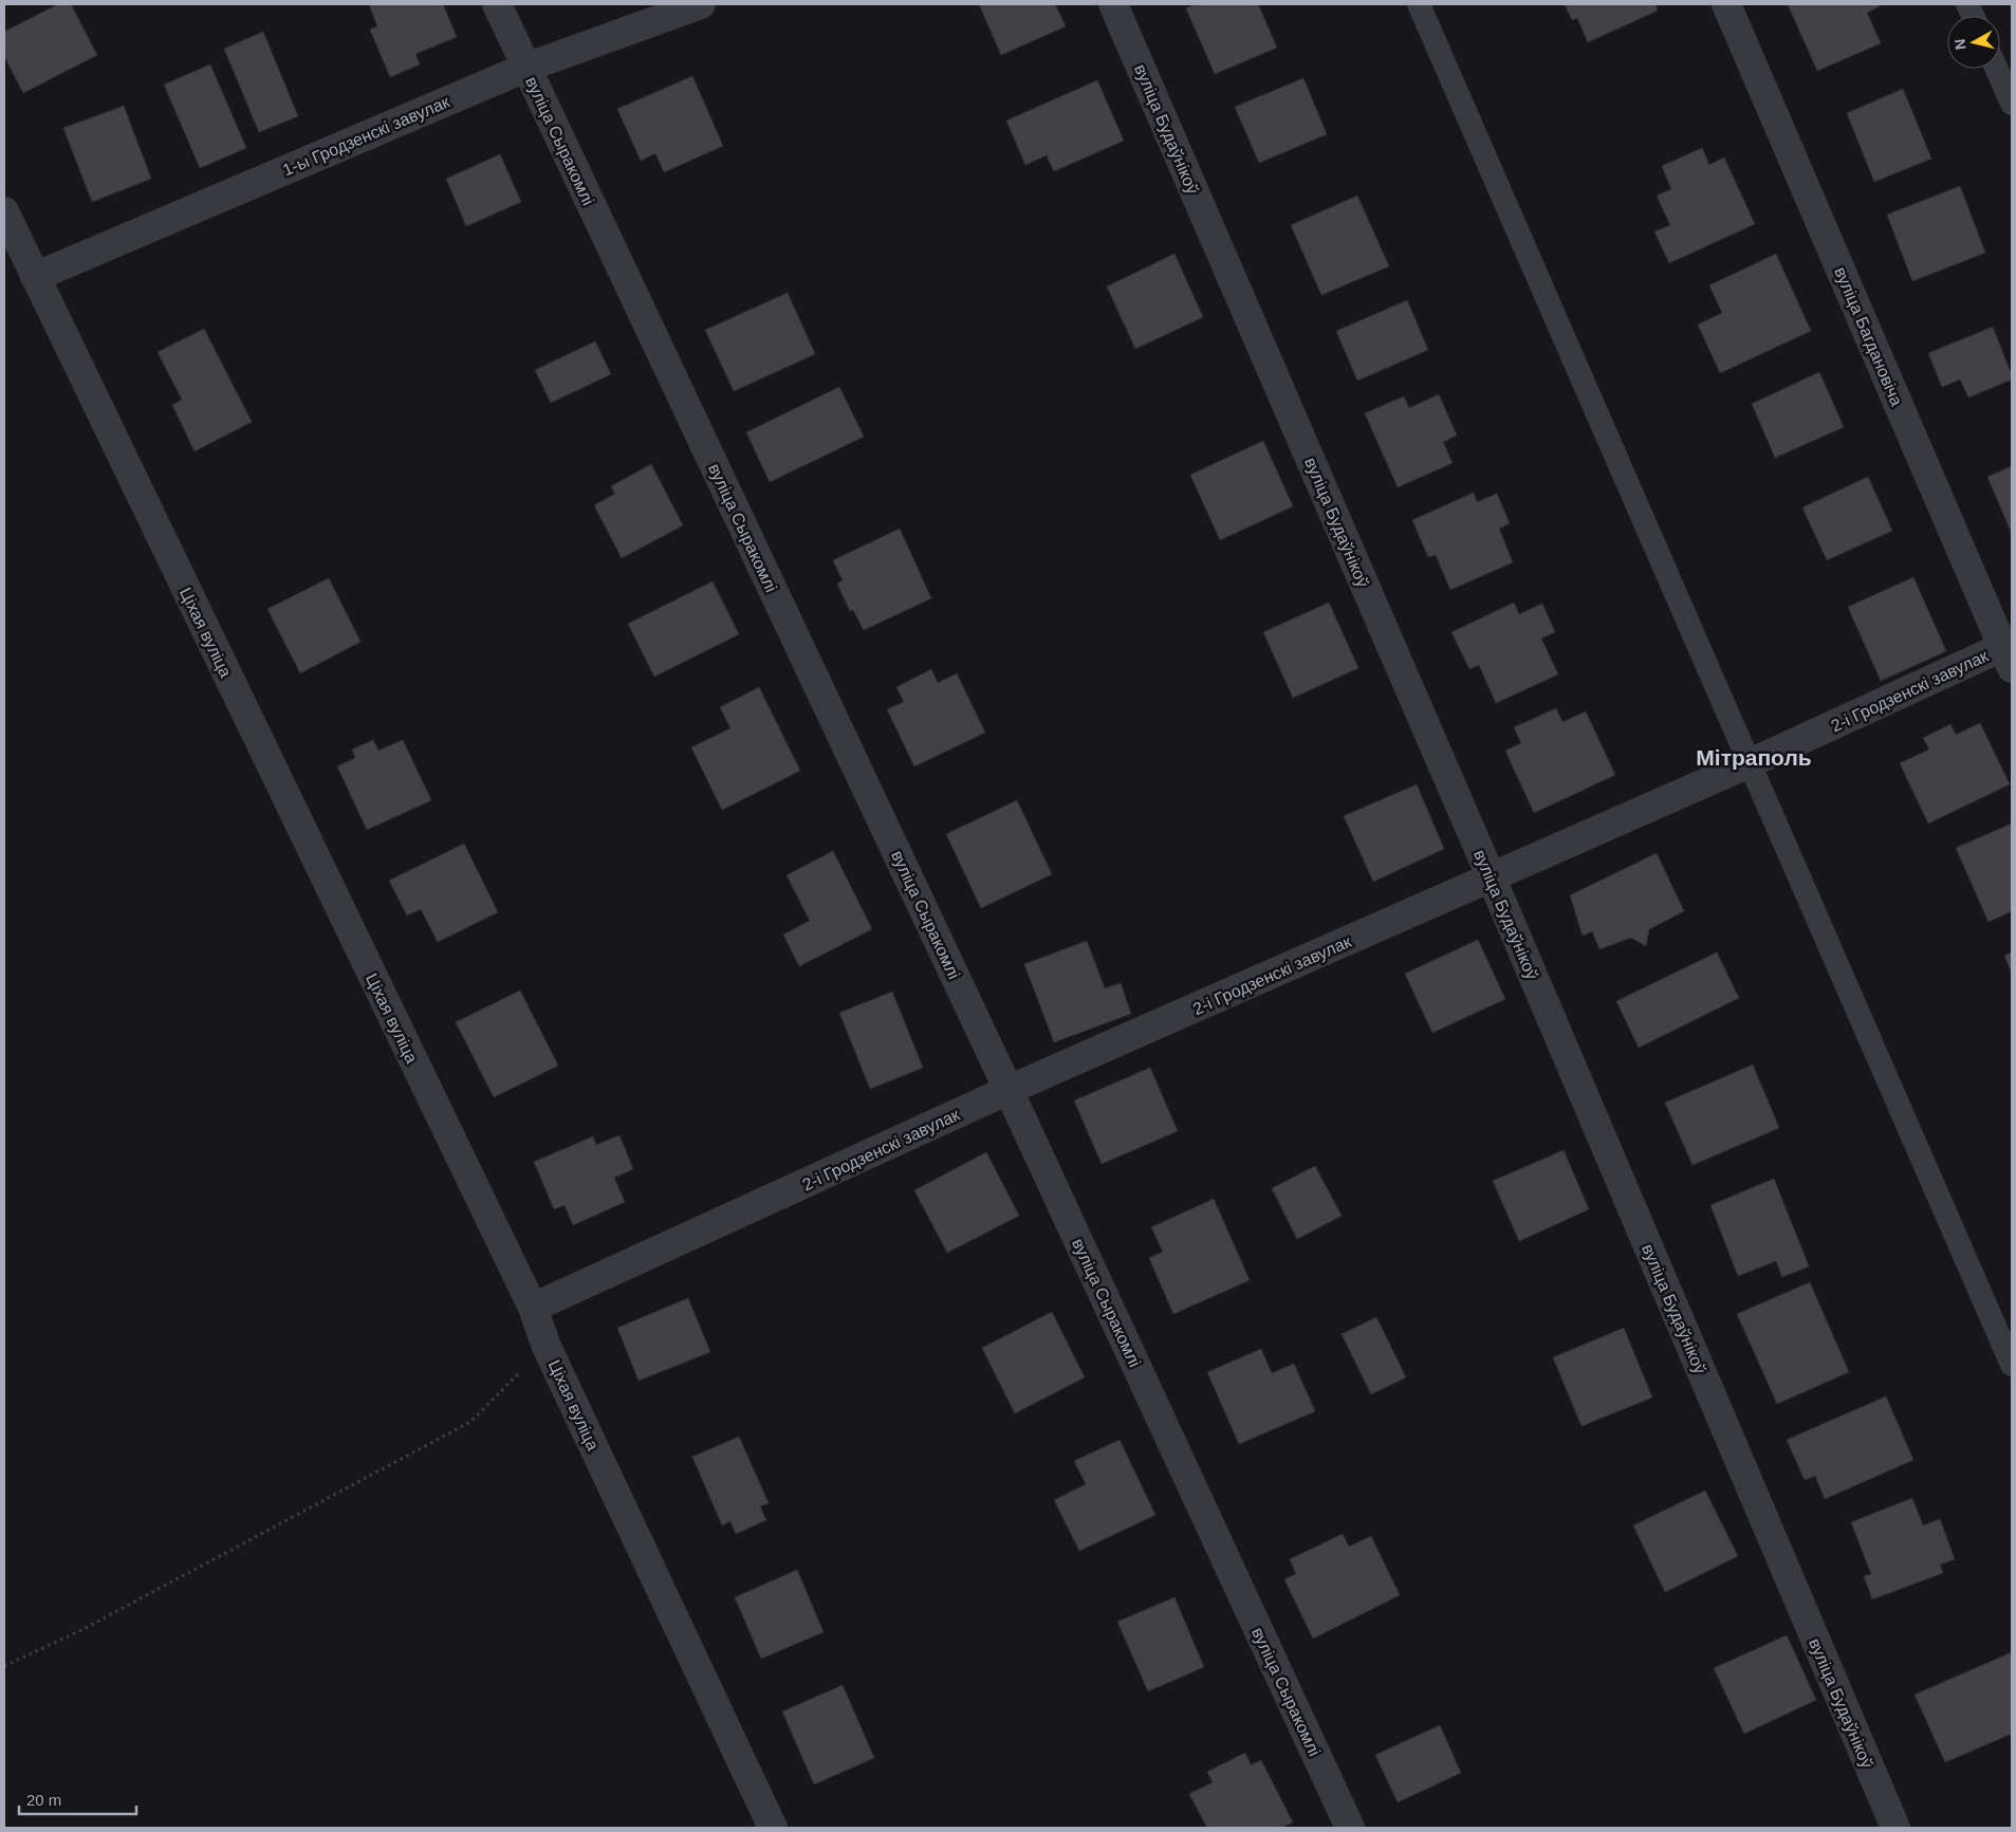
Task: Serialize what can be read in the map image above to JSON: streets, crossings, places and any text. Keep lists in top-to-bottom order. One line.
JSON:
{"streets":{"street":["вуліца Будаўнікоў","1-ы Гродзенскі завулак","вуліца Сыракомлі","вуліца Багдановіча","Ціхая вуліца","2-і Гродзенскі завулак"]},"crossings":[["вуліца Будаўнікоў","2-і Гродзенскі завулак"],["1-ы Гродзенскі завулак","вуліца Сыракомлі"],["1-ы Гродзенскі завулак","Ціхая вуліца"],["вуліца Сыракомлі","2-і Гродзенскі завулак"],["вуліца Багдановіча","2-і Гродзенскі завулак"],["Ціхая вуліца","2-і Гродзенскі завулак"]],"districts":["Мітраполь"],"scale_bar":"20 m","north":"left"}
